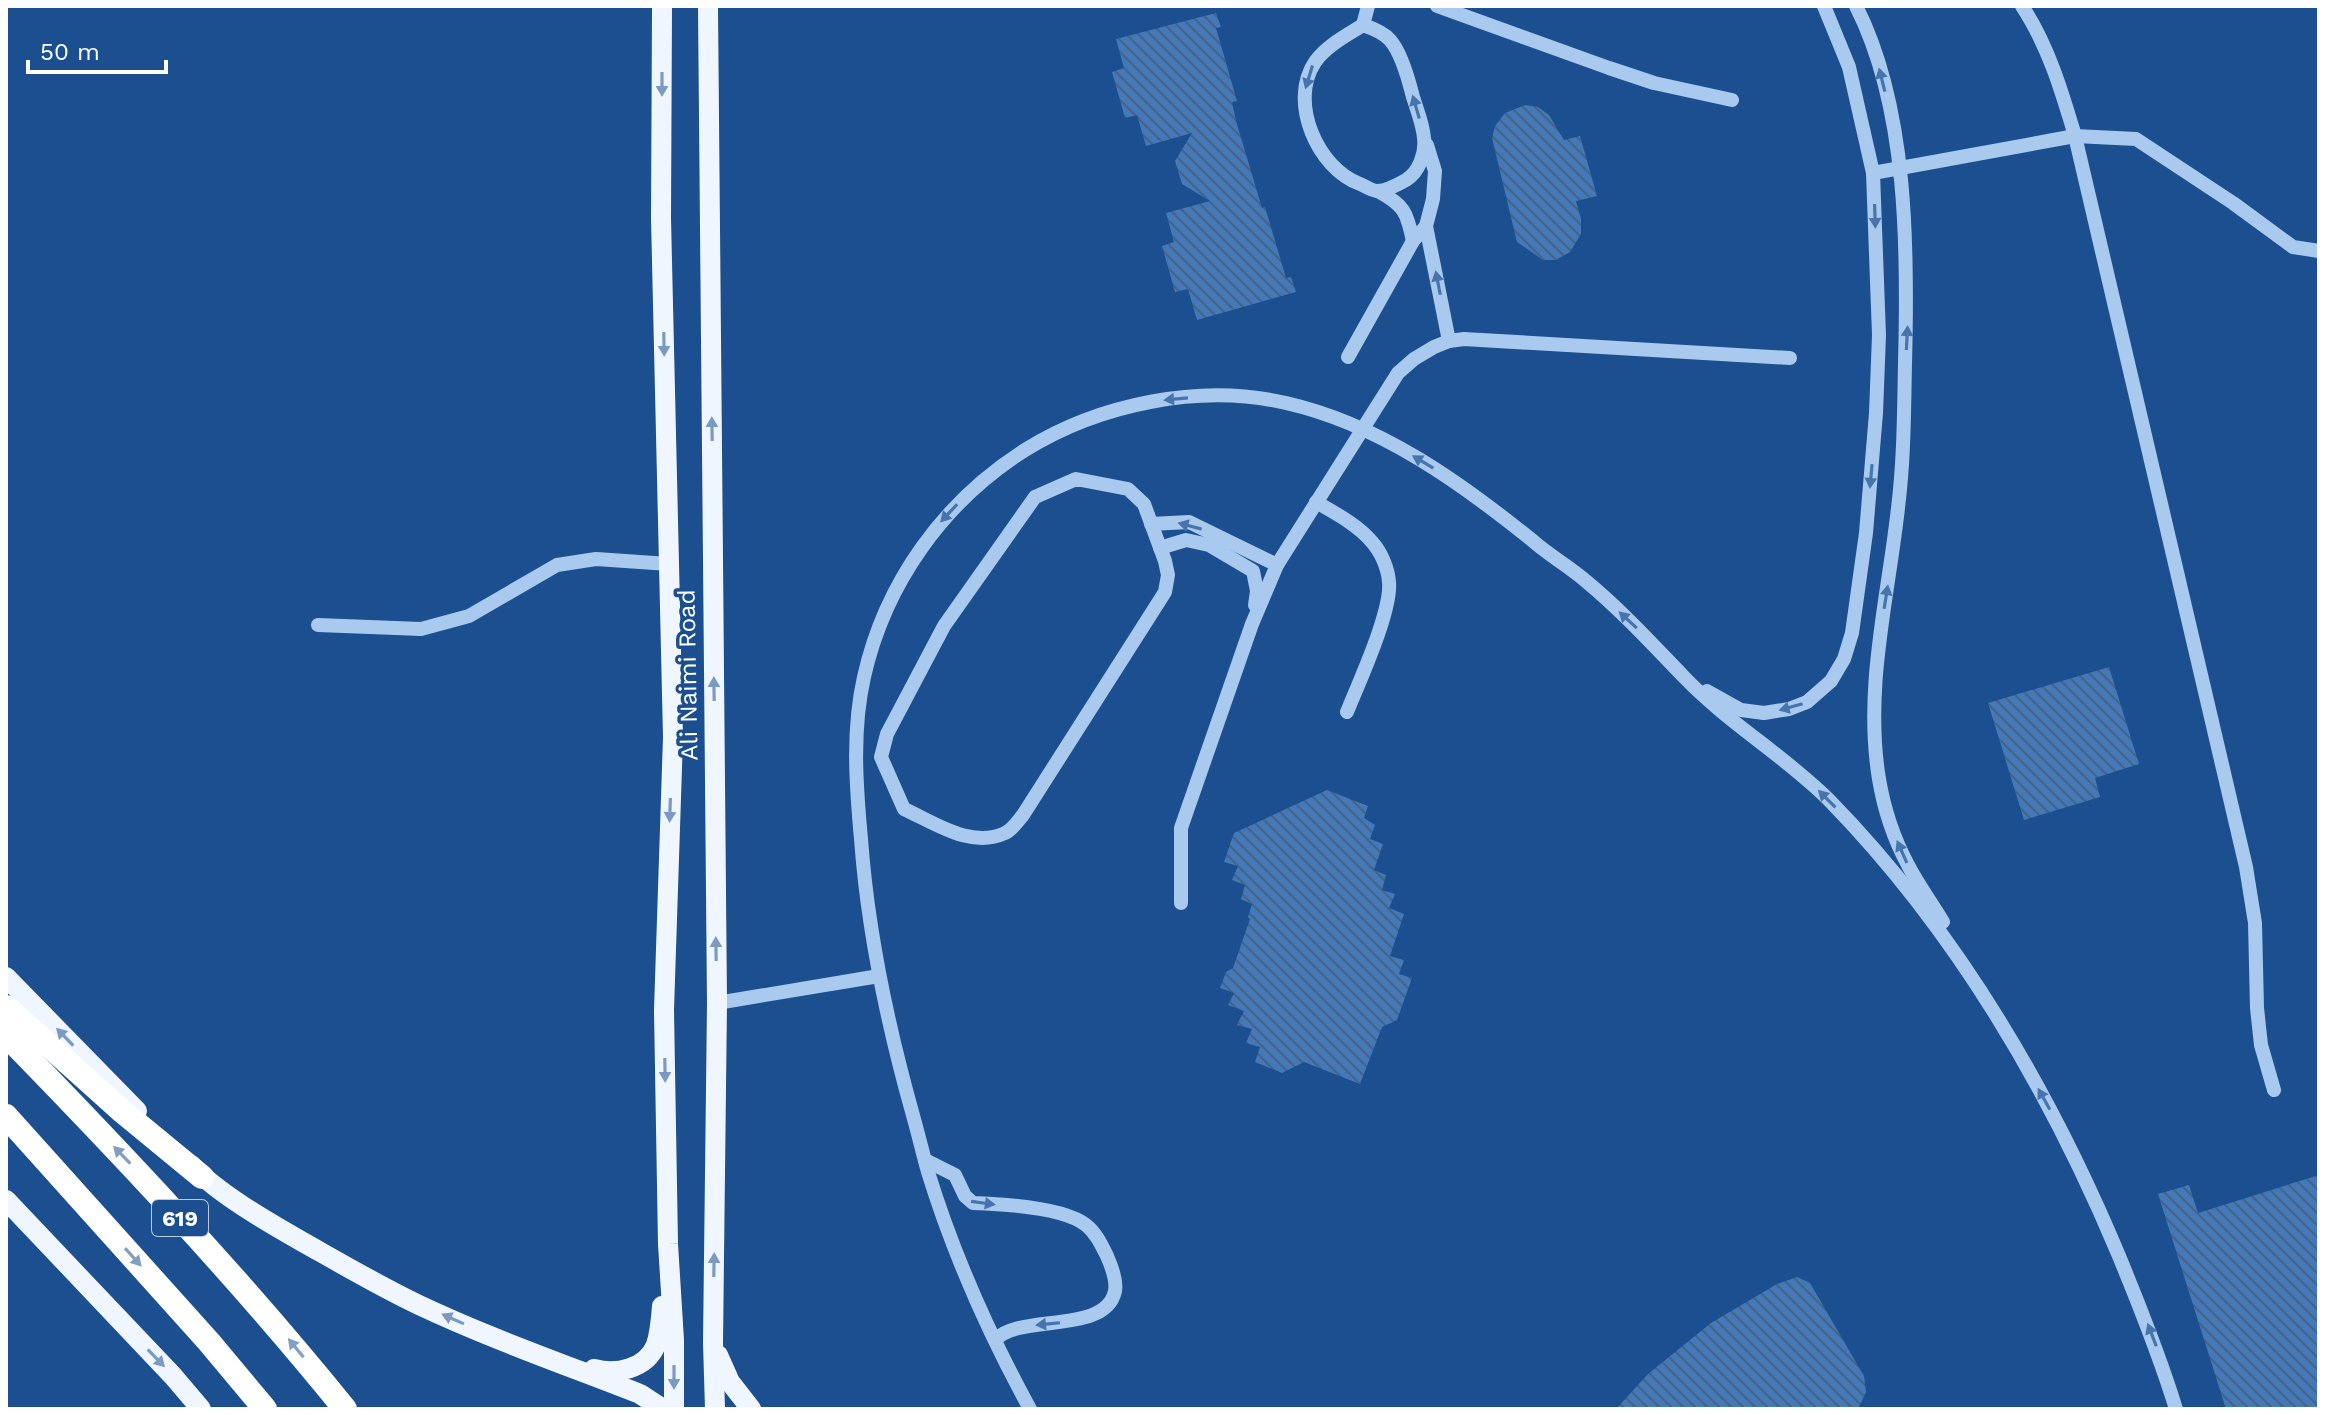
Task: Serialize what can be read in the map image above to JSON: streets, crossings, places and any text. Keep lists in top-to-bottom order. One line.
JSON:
{"streets":{"highway":["619"],"main road":["Ali Naimi Road"]},"scale_bar":"50 m"}
